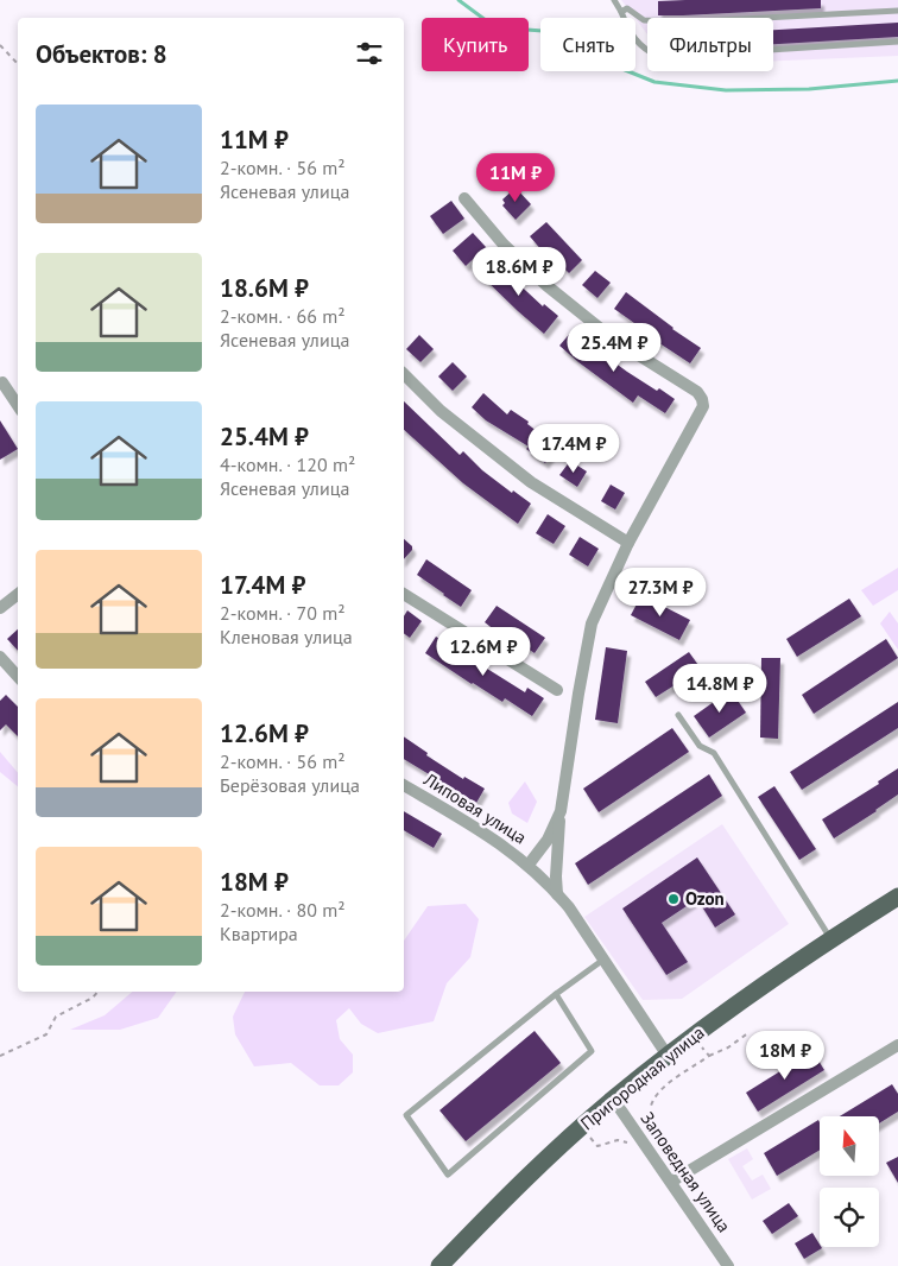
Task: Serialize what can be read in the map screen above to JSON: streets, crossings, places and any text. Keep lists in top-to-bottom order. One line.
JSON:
{"streets":{"main road":["Пригородная улица"],"street":["Липовая улица","Заповедная улица"]},"crossings":[["Липовая улица","Пригородная улица"],["Пригородная улица","Заповедная улица"]],"places":["Ozon"],"north":"top","page":{"chip":["Купить","Снять","Фильтры"],"heading":"Объектов: 8","list":[{"name":"11M ₽","note":"2-комн. · 56 m² · Ясеневая улица"},{"name":"18.6M ₽","note":"2-комн. · 66 m² · Ясеневая улица"},{"name":"25.4M ₽","note":"4-комн. · 120 m² · Ясеневая улица"},{"name":"17.4M ₽","note":"2-комн. · 70 m² · Кленовая улица"},{"name":"12.6M ₽","note":"2-комн. · 56 m² · Берёзовая улица"},{"name":"18M ₽","note":"2-комн. · 80 m² · Квартира"}],"price":["11M ₽","18.6M ₽","25.4M ₽","17.4M ₽","27.3M ₽","12.6M ₽","14.8M ₽","18M ₽"]}}
